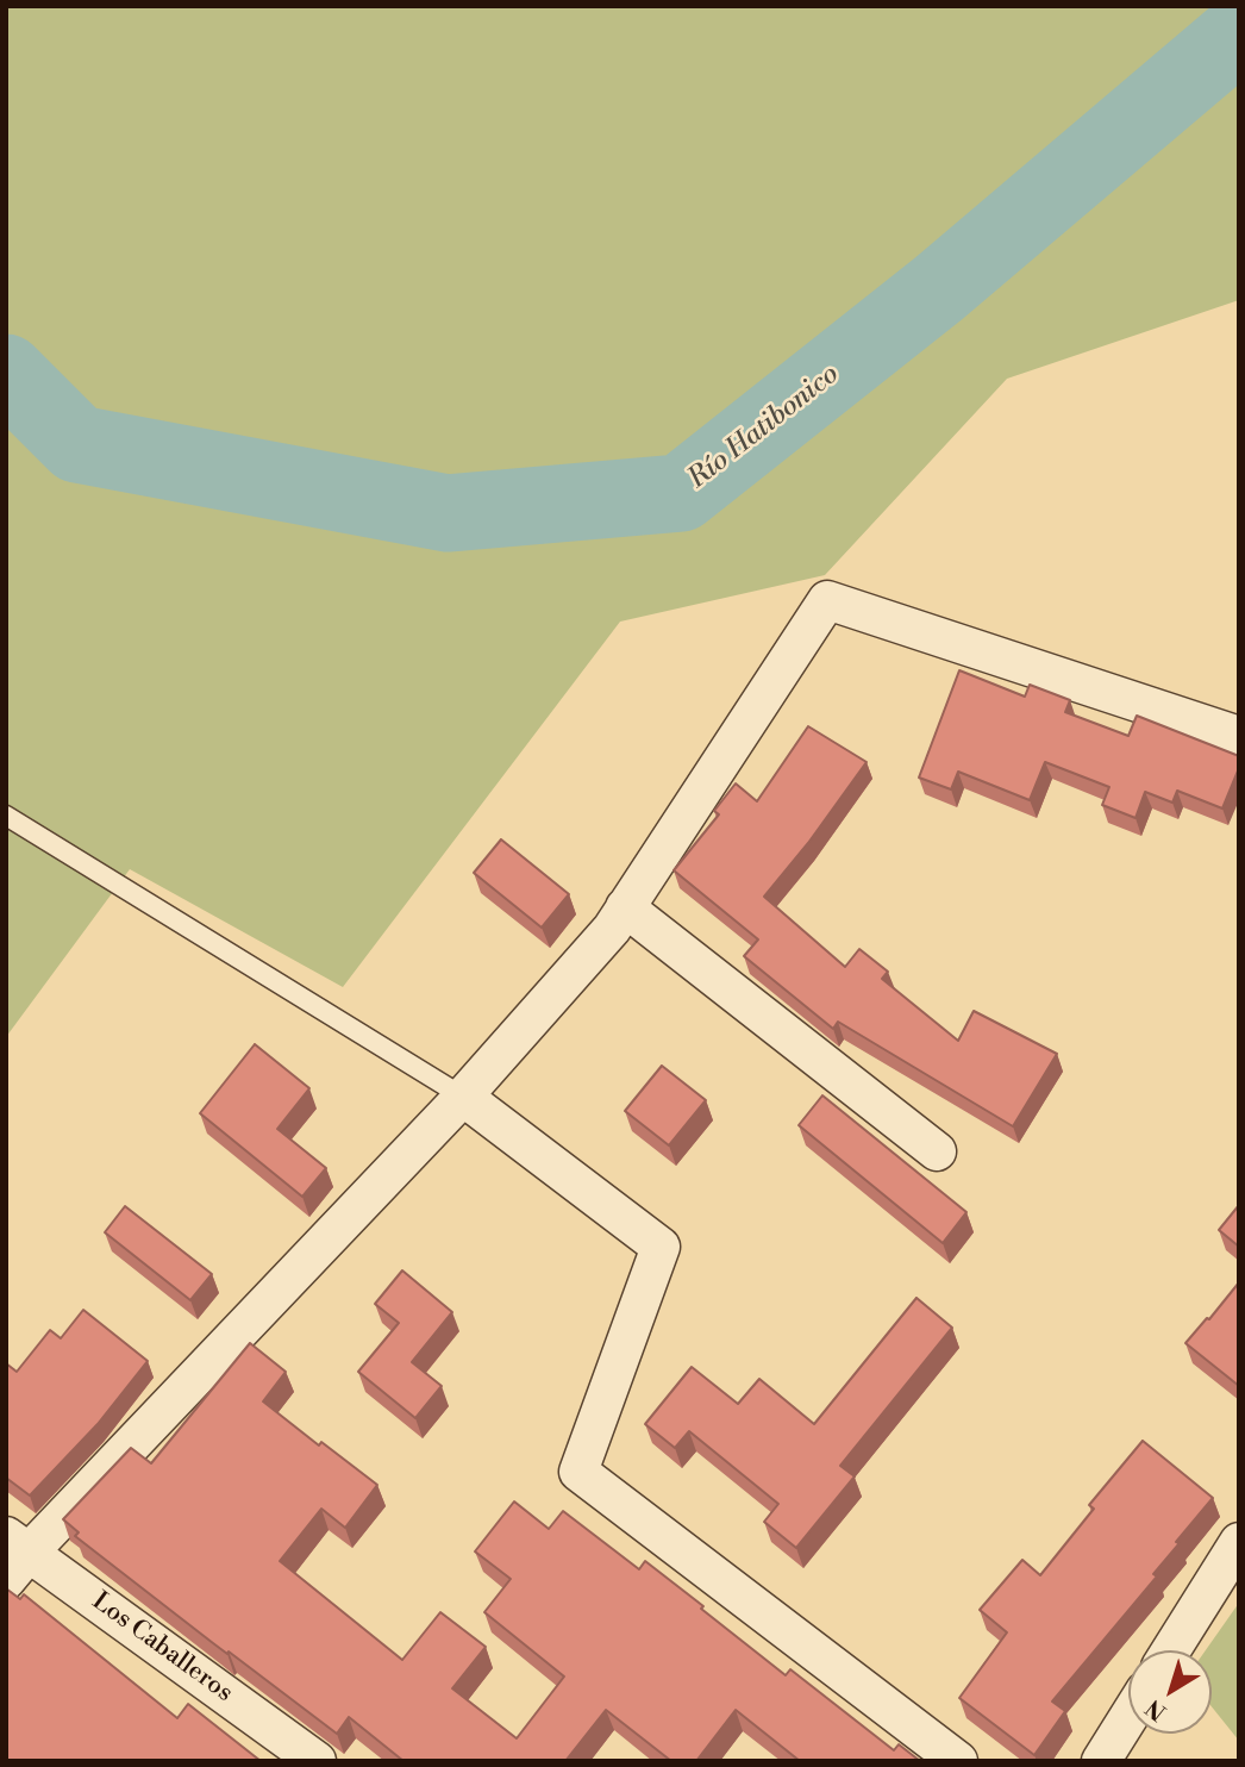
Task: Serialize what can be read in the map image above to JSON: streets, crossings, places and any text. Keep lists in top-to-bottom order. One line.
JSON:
{"streets":{"street":["Los Caballeros"]},"water":["Río Hatibonico"],"north":"bottom left"}
